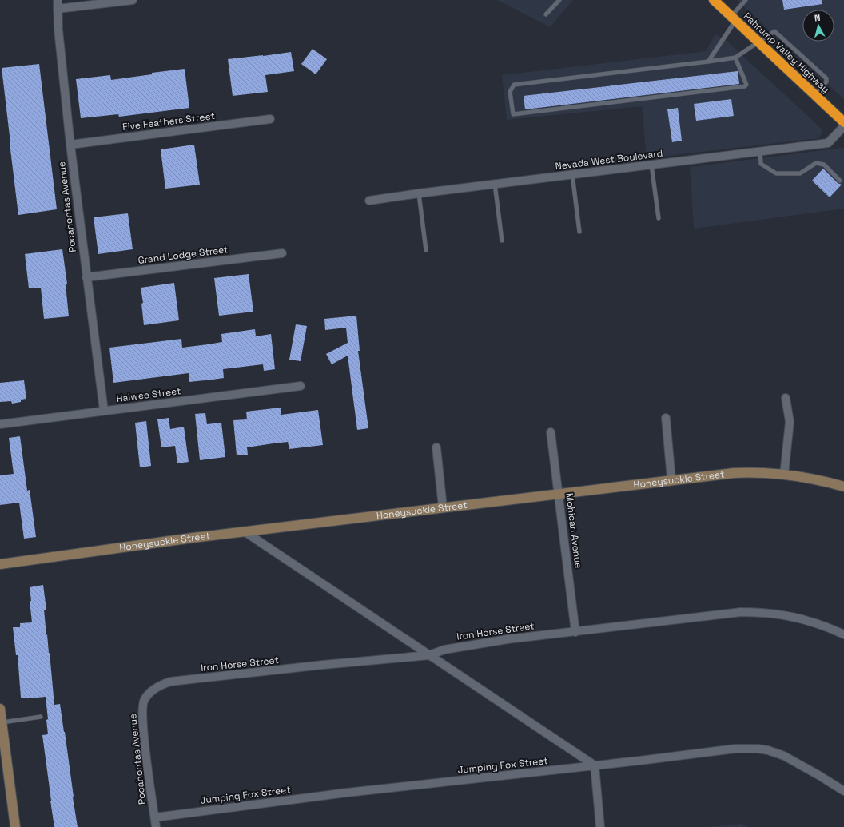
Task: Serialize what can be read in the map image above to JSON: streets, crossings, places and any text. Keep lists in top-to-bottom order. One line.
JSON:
{"streets":{"highway":["Pahrump Valley Highway"],"street":["Five Feathers Street","Nevada West Boulevard","Pocahontas Avenue","Grand Lodge Street","Halwee Street","Honeysuckle Street","Mohican Avenue","Iron Horse Street","Jumping Fox Street"]},"crossings":[["Five Feathers Street","Pocahontas Avenue"],["Pocahontas Avenue","Grand Lodge Street"],["Pocahontas Avenue","Halwee Street"],["Pocahontas Avenue","Iron Horse Street"],["Pocahontas Avenue","Jumping Fox Street"],["Honeysuckle Street","Mohican Avenue"],["Mohican Avenue","Iron Horse Street"]],"north":"top"}
